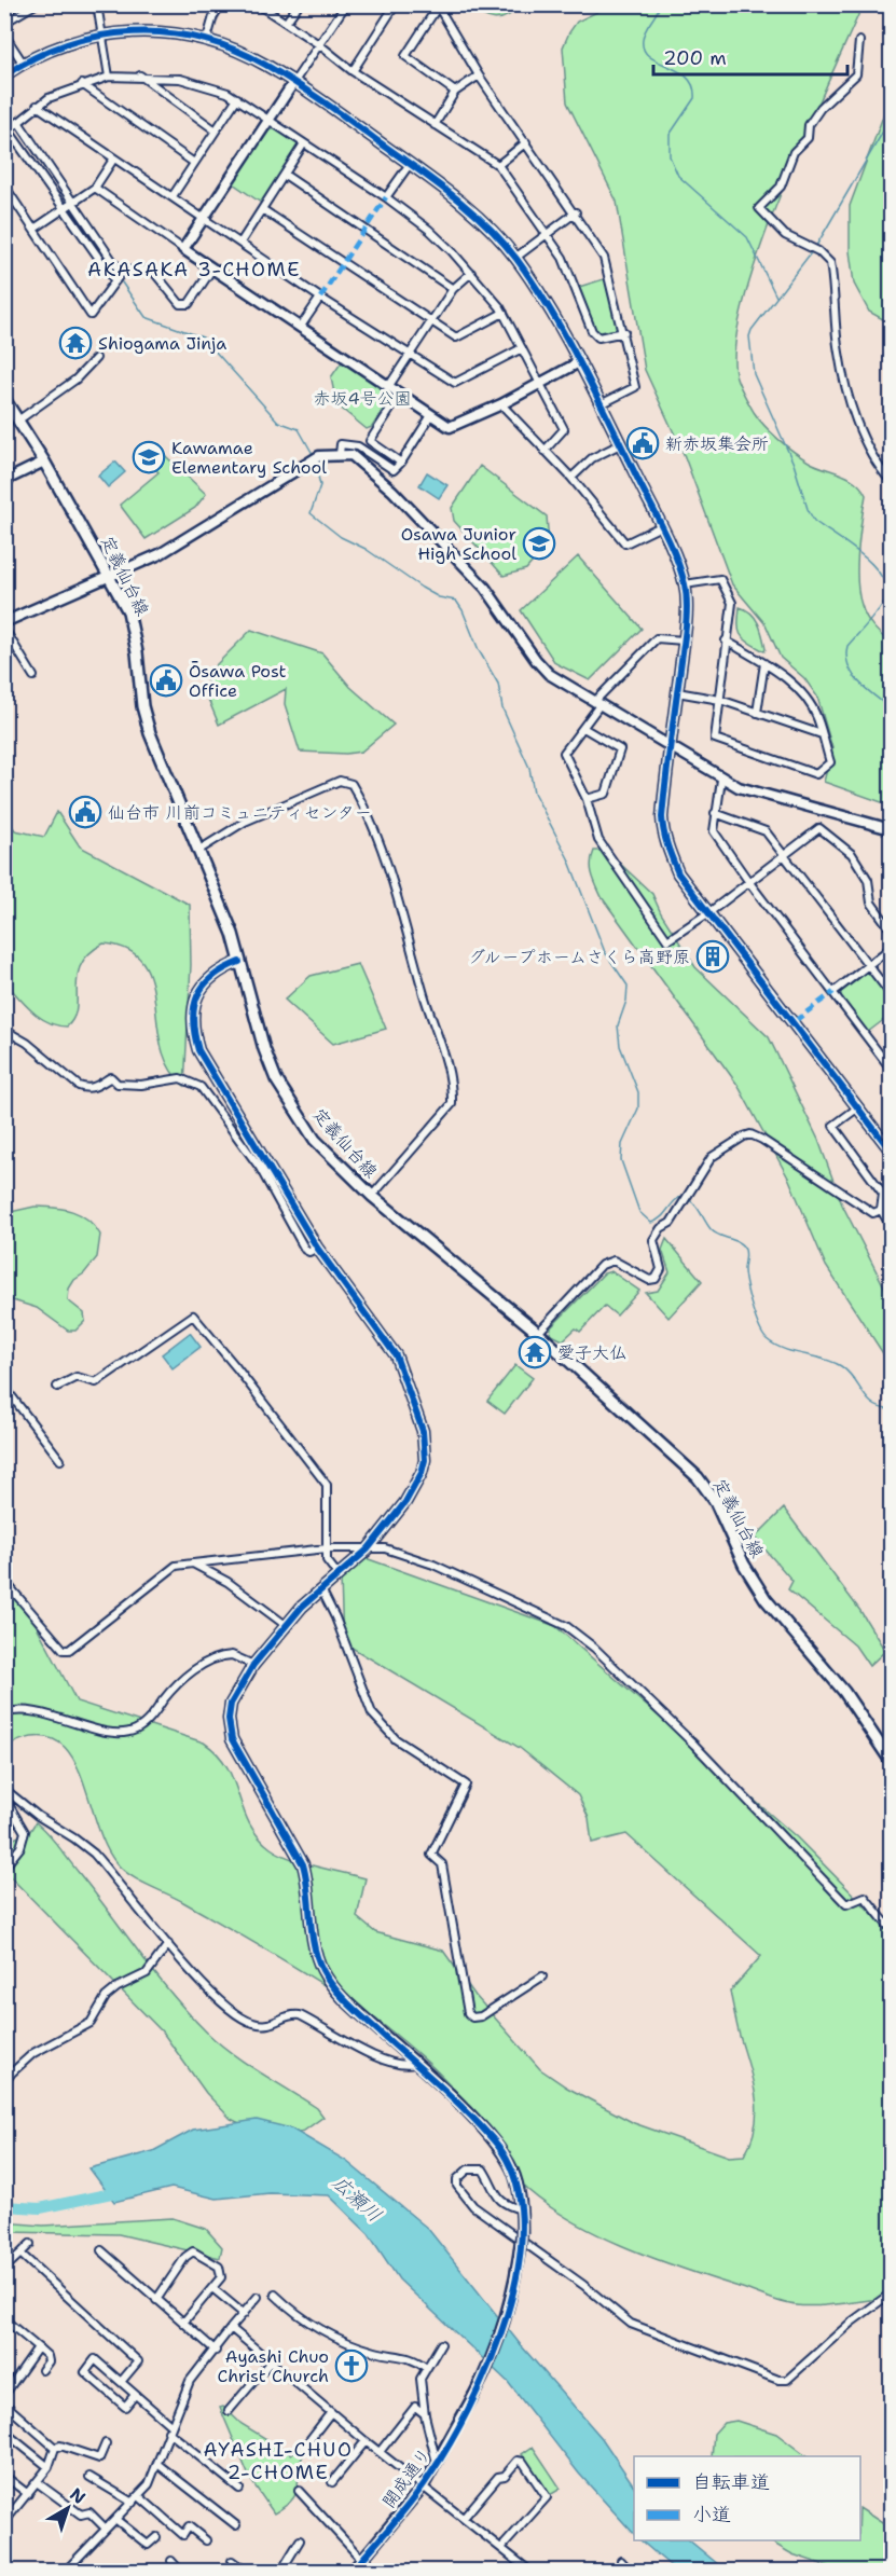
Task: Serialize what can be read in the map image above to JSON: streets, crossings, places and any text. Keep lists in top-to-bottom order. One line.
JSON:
{"streets":{"main road":["定義仙台線"],"street":["開成通り"]},"crossings":[["定義仙台線","開成通り"]],"districts":["AKASAKA 3-CHOME","AYASHI-CHUO 2-CHOME"],"water":["広瀬川"],"parks":["赤坂4号公園"],"places":{"temple":["Shiogama Jinja","愛子大仏"],"public building":["新赤坂集会所","Ōsawa Post Office","仙台市 川前コミュニティセンター"],"school or university":["Kawamae Elementary School","Osawa Junior High School"],"building":["グループホームさくら高野原"],"church":["Ayashi Chuo Christ Church"]},"legend":["自転車道","小道"],"scale_bar":"200 m","north":"top right"}
